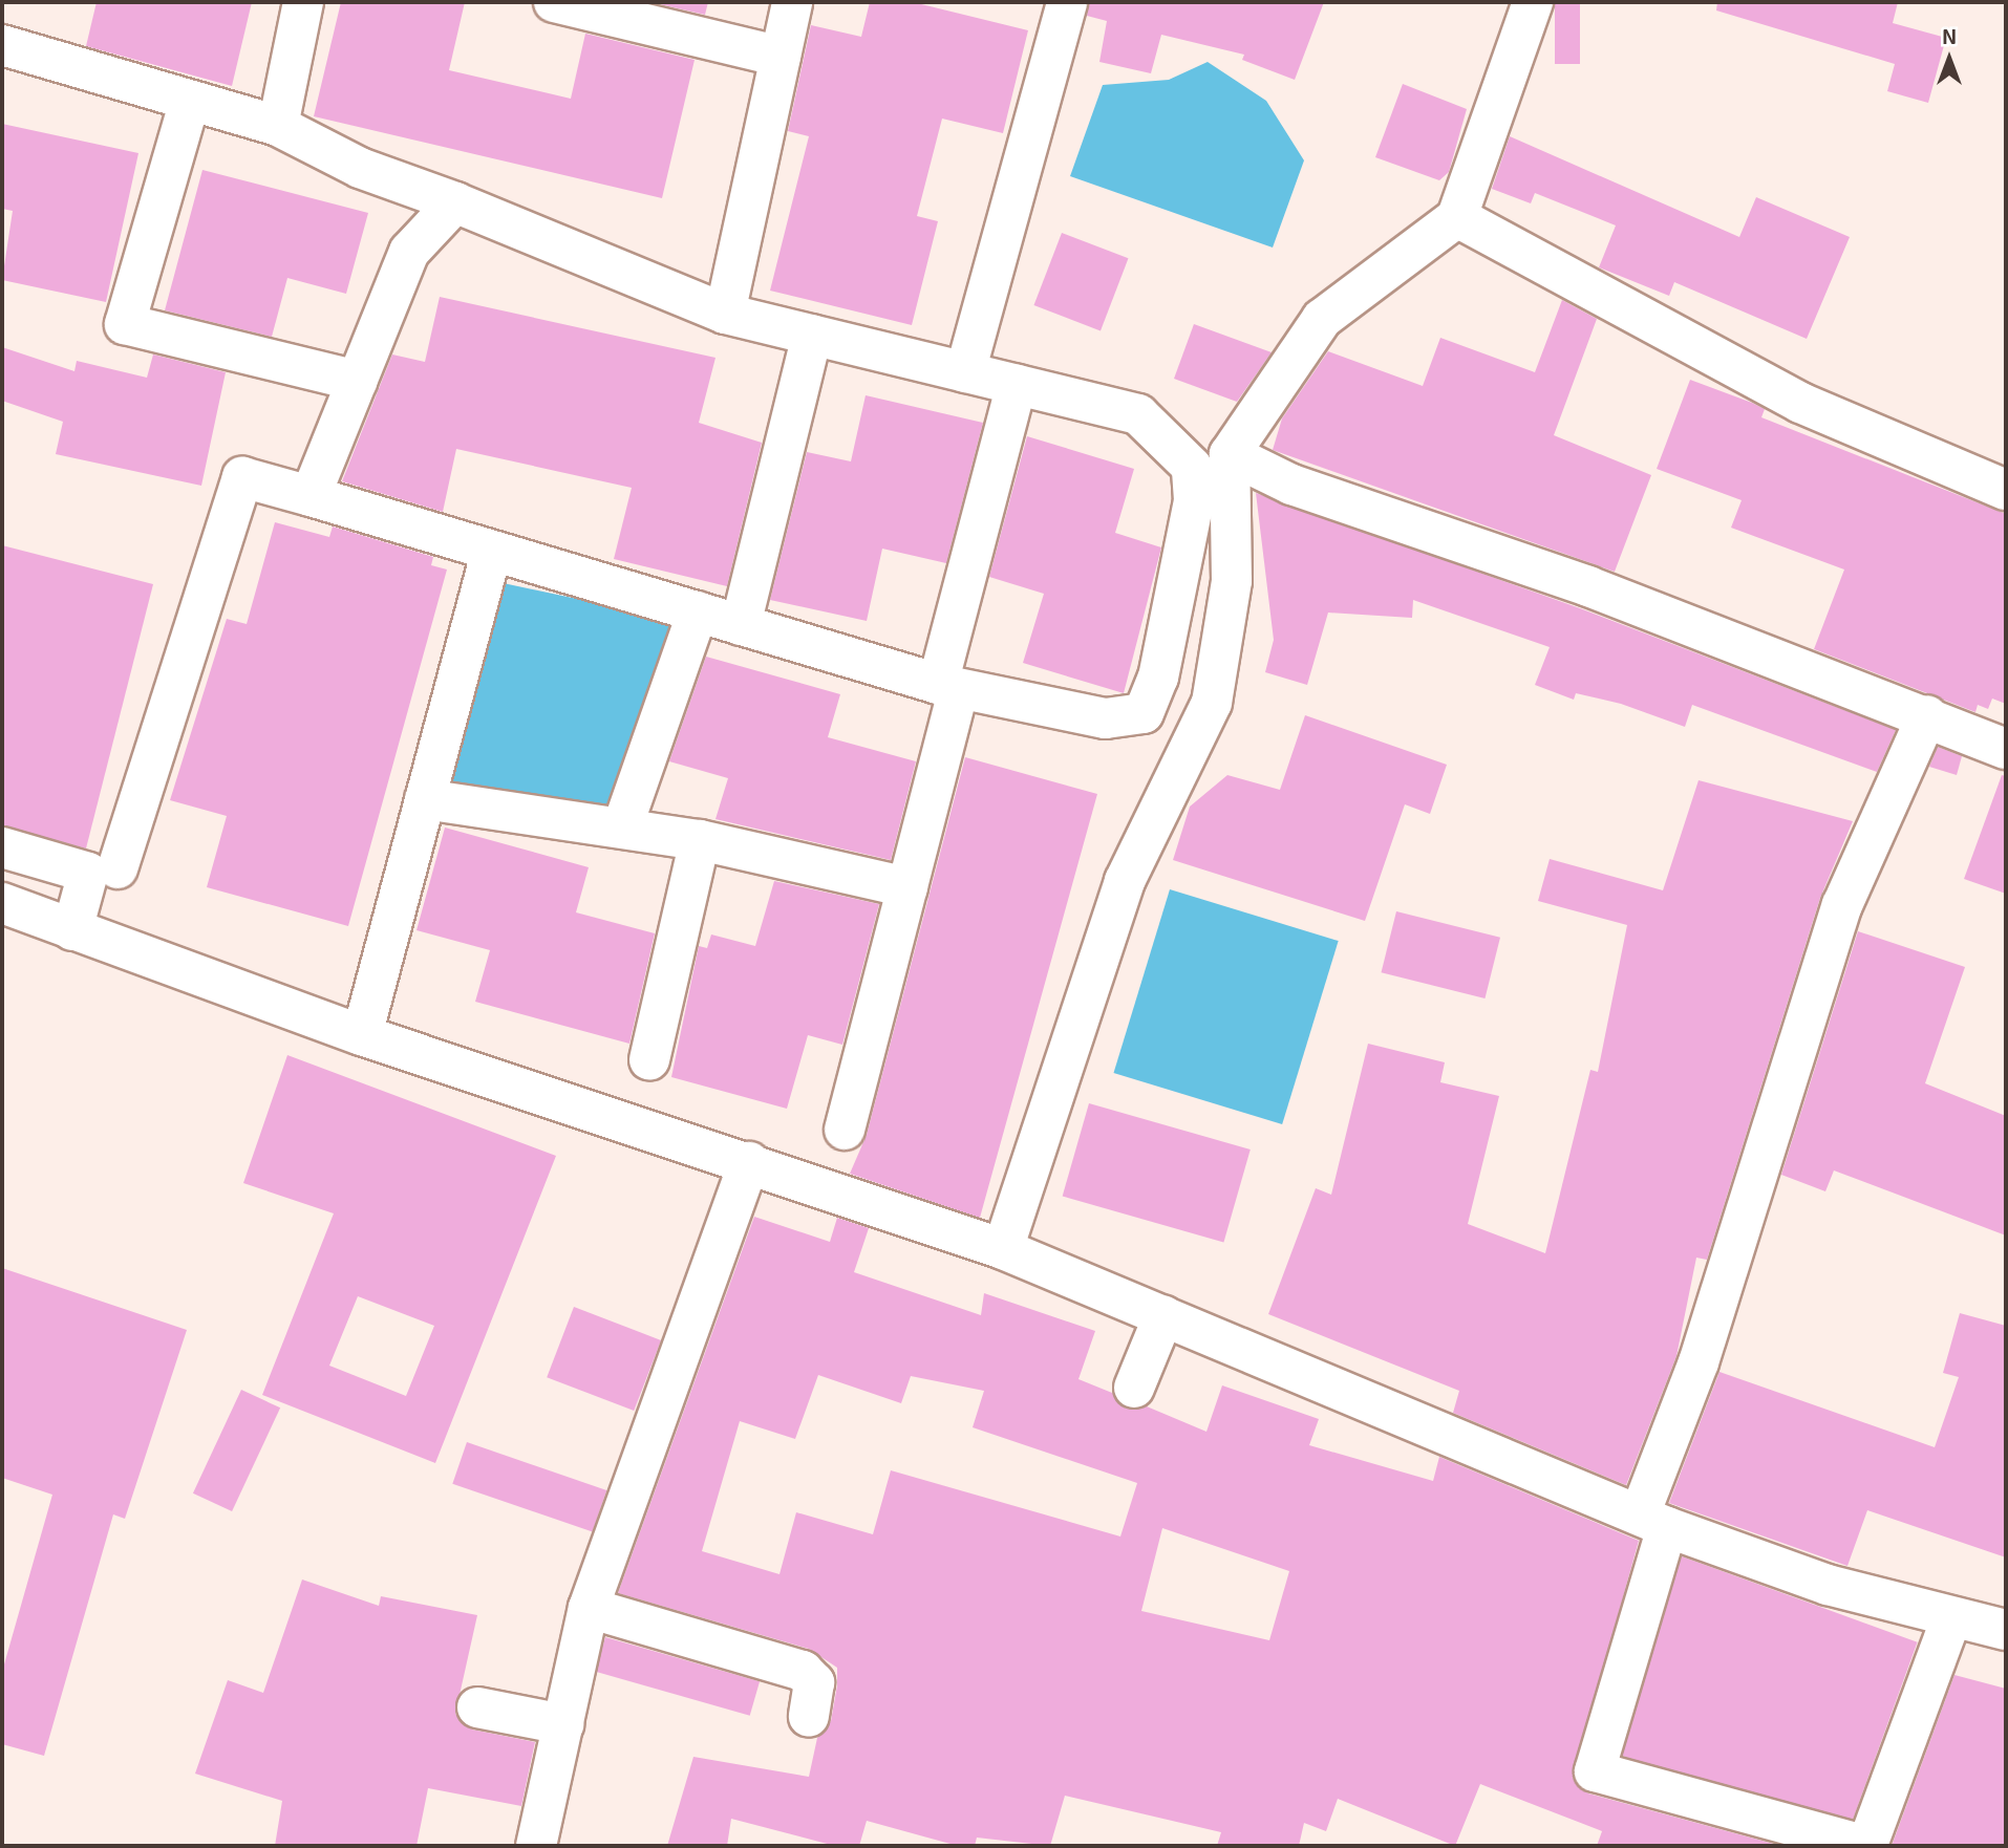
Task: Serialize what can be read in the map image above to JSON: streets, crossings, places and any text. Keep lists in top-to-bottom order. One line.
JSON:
{"north":"top"}
